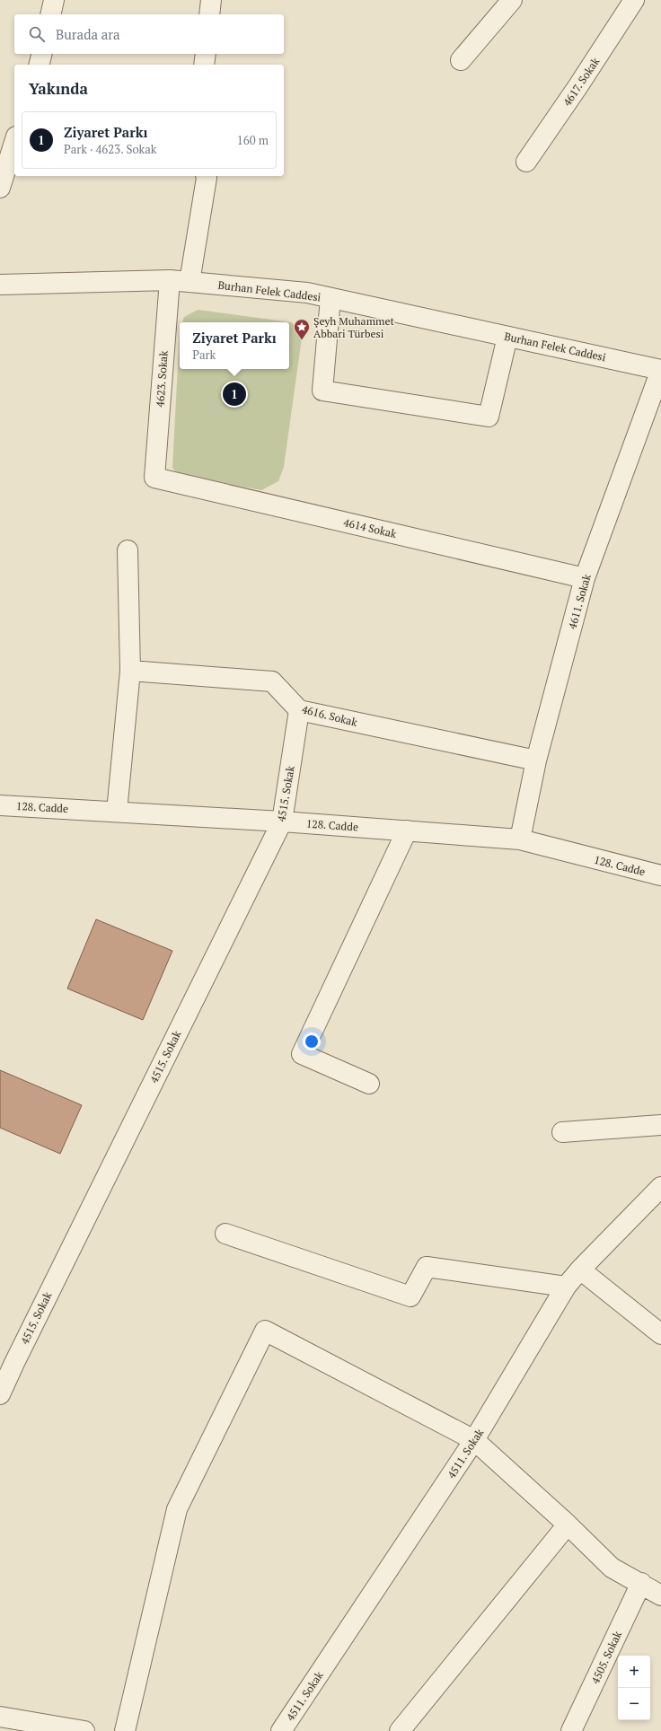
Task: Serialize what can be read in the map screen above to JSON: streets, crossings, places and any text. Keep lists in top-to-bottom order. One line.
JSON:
{"streets":{"street":["4617. Sokak","Burhan Felek Caddesi","4623. Sokak","4614 Sokak","4611. Sokak","4616. Sokak","4515. Sokak","128. Cadde","4511. Sokak","4505. Sokak"]},"crossings":[["Burhan Felek Caddesi","4623. Sokak"],["Burhan Felek Caddesi","4611. Sokak"],["4623. Sokak","4614 Sokak"],["4614 Sokak","4611. Sokak"],["4611. Sokak","4616. Sokak"],["4611. Sokak","128. Cadde"],["4616. Sokak","4515. Sokak"],["4515. Sokak","128. Cadde"]],"places":{"place":["Şeyh Muhammet Abbari Türbesi"]},"page":{"search":"Burada ara","heading":"Yakında","list":[{"mark":"1","name":"Ziyaret Parkı","note":"Park · 4623. Sokak","value":"160 m"}],"popup":["Ziyaret Parkı","Park"],"pins":"1","map_buttons":["+","−"]}}
